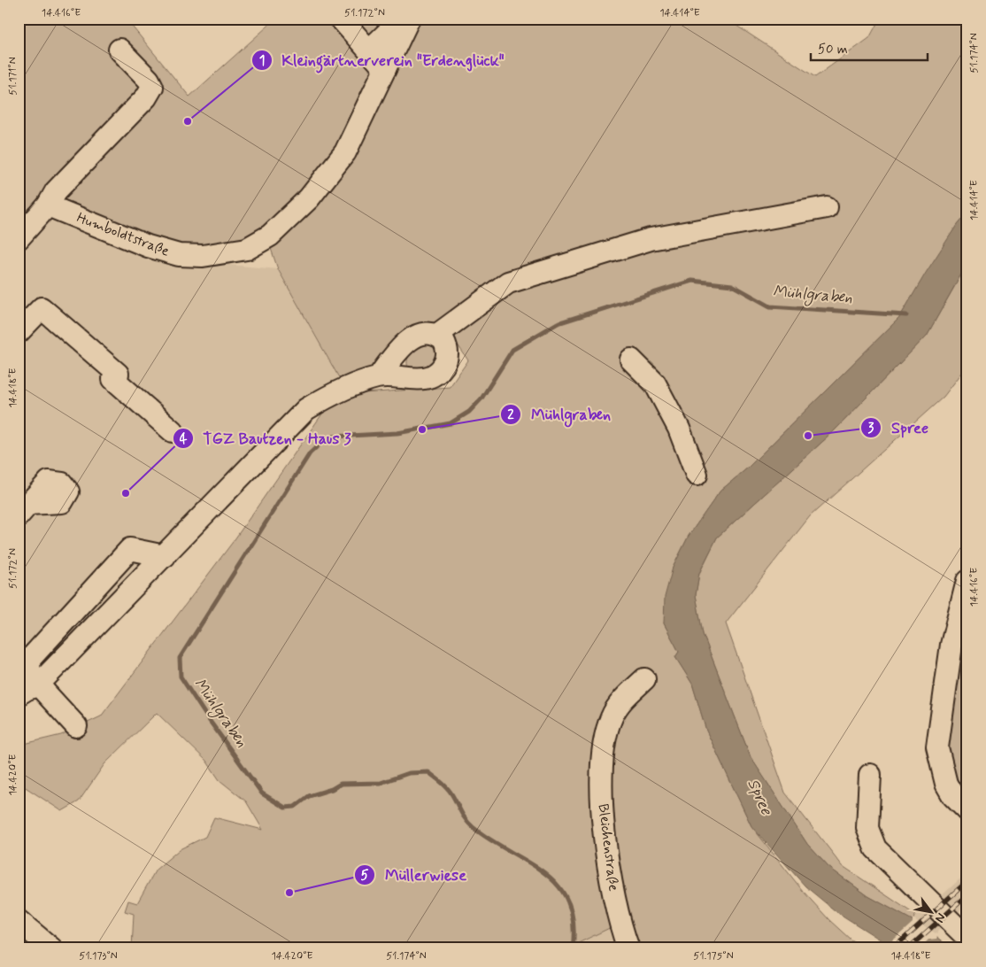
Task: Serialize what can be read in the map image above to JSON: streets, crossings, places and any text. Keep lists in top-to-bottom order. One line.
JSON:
{"streets":{"street":["Humboldtstraße","Bleichenstraße"]},"water":["Mühlgraben","Spree"],"places":["Kleingärtnerverein \"Erdenglück\"","Mühlgraben","Spree","TGZ Bautzen - Haus 3","Müllerwiese"],"scale_bar":"50 m","north":"bottom right","coordinates":["14.416°E","51.172°N","14.414°E","51.174°N","51.171°N","14.418°E","14.420°E","51.173°N","51.175°N"]}
